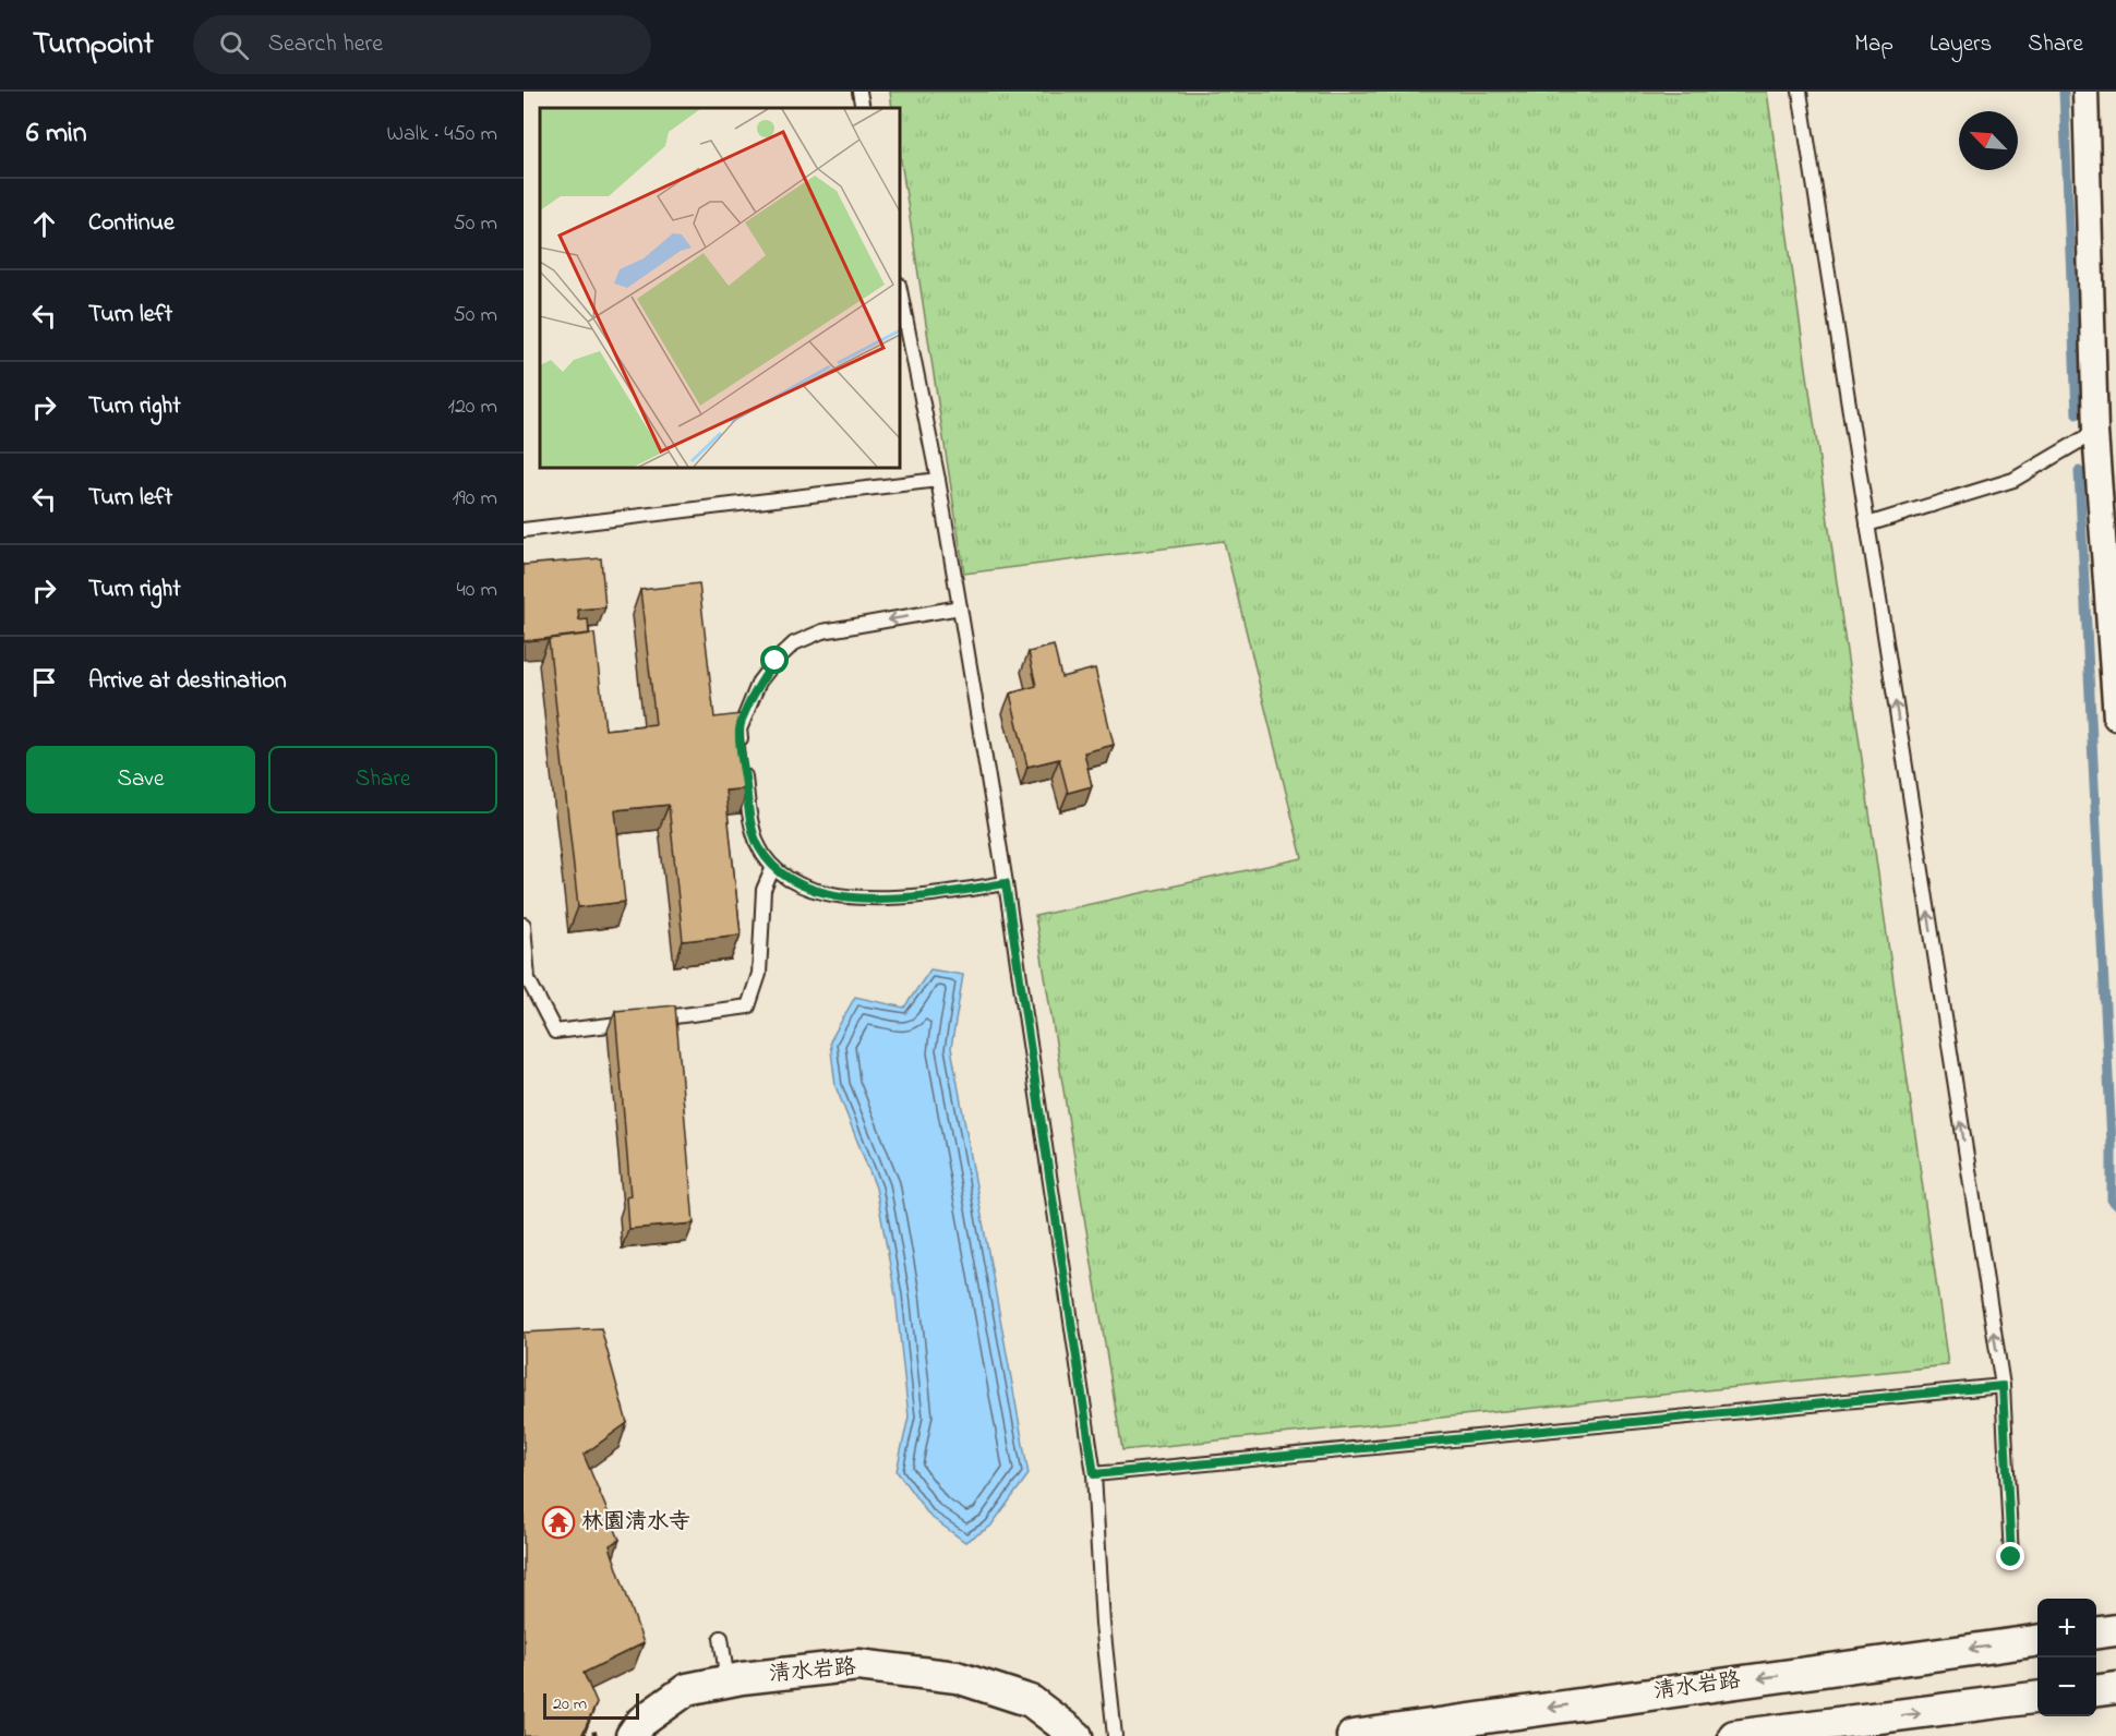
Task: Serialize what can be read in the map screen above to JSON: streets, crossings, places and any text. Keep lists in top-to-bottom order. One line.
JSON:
{"streets":{"street":["清水岩路"]},"places":{"temple":["林園清水寺"]},"scale_bar":"20 m","north":"top left","page":{"header":"Turnpoint","search":"Search here","nav":["Map","Layers","Share"],"heading":["6 min","Walk · 450 m"],"list":[["Continue","50 m"],["Turn left","50 m"],["Turn right","120 m"],["Turn left","190 m"],["Turn right","40 m"],"Arrive at destination"],"buttons":["Save","Share"],"map_buttons":["+","−"],"scale":"20 m"}}
